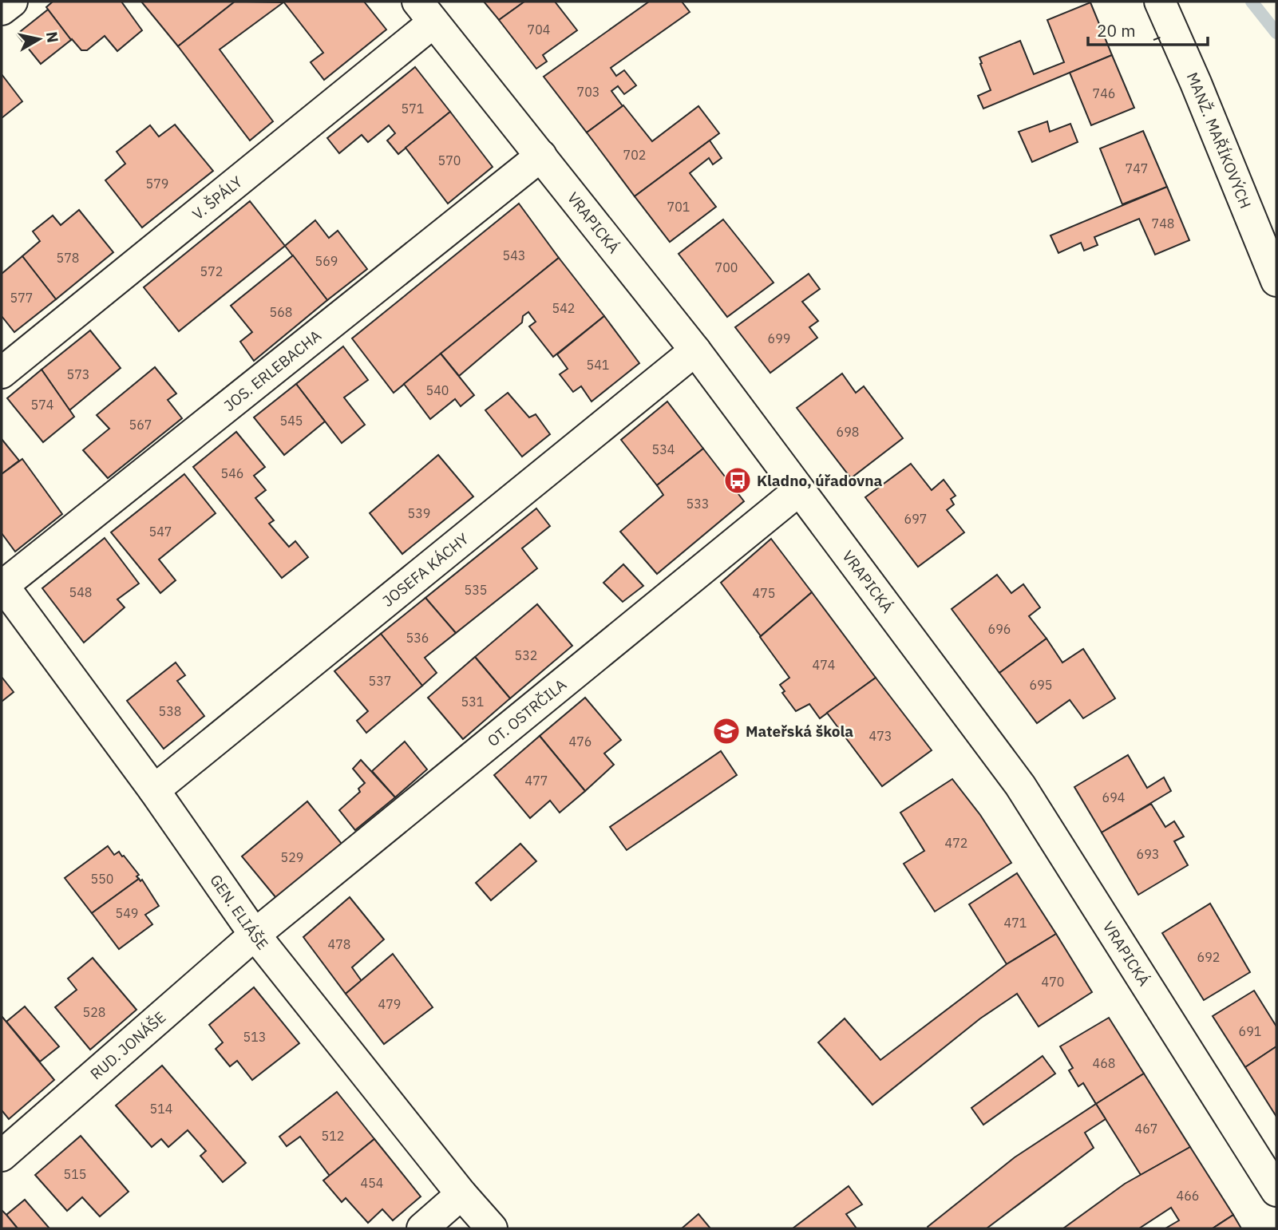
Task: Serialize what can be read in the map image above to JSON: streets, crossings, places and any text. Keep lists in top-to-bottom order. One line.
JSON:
{"streets":{"street":["MANŽ. MAŘÍKOVÝCH","V. ŠPÁLY","VRAPICKÁ","JOS. ERLEBACHA","JOSEFA KÁCHY","OT. OSTRČILA","GEN. ELIÁŠE","RUD. JONÁŠE"]},"crossings":[["V. ŠPÁLY","VRAPICKÁ"],["VRAPICKÁ","JOS. ERLEBACHA"],["VRAPICKÁ","JOSEFA KÁCHY"],["VRAPICKÁ","OT. OSTRČILA"],["JOS. ERLEBACHA","GEN. ELIÁŠE"],["JOSEFA KÁCHY","GEN. ELIÁŠE"],["OT. OSTRČILA","GEN. ELIÁŠE"],["OT. OSTRČILA","RUD. JONÁŠE"],["GEN. ELIÁŠE","RUD. JONÁŠE"]],"places":{"bus stop":["Kladno, úřadovna"],"school or university":["Mateřská škola"]},"house_numbers":["704","703","746","571","702","570","747","579","701","748","543","578","569","700","572","577","542","568","699","541","573","540","574","545","567","698","534","546","533","539","697","547","535","548","475","696","536","532","474","537","695","531","538","473","476","477","694","472","693","529","550","549","471","478","692","470","479","528","691","513","468","514","467","512","515","454","466"],"scale_bar":"20 m","north":"right"}
